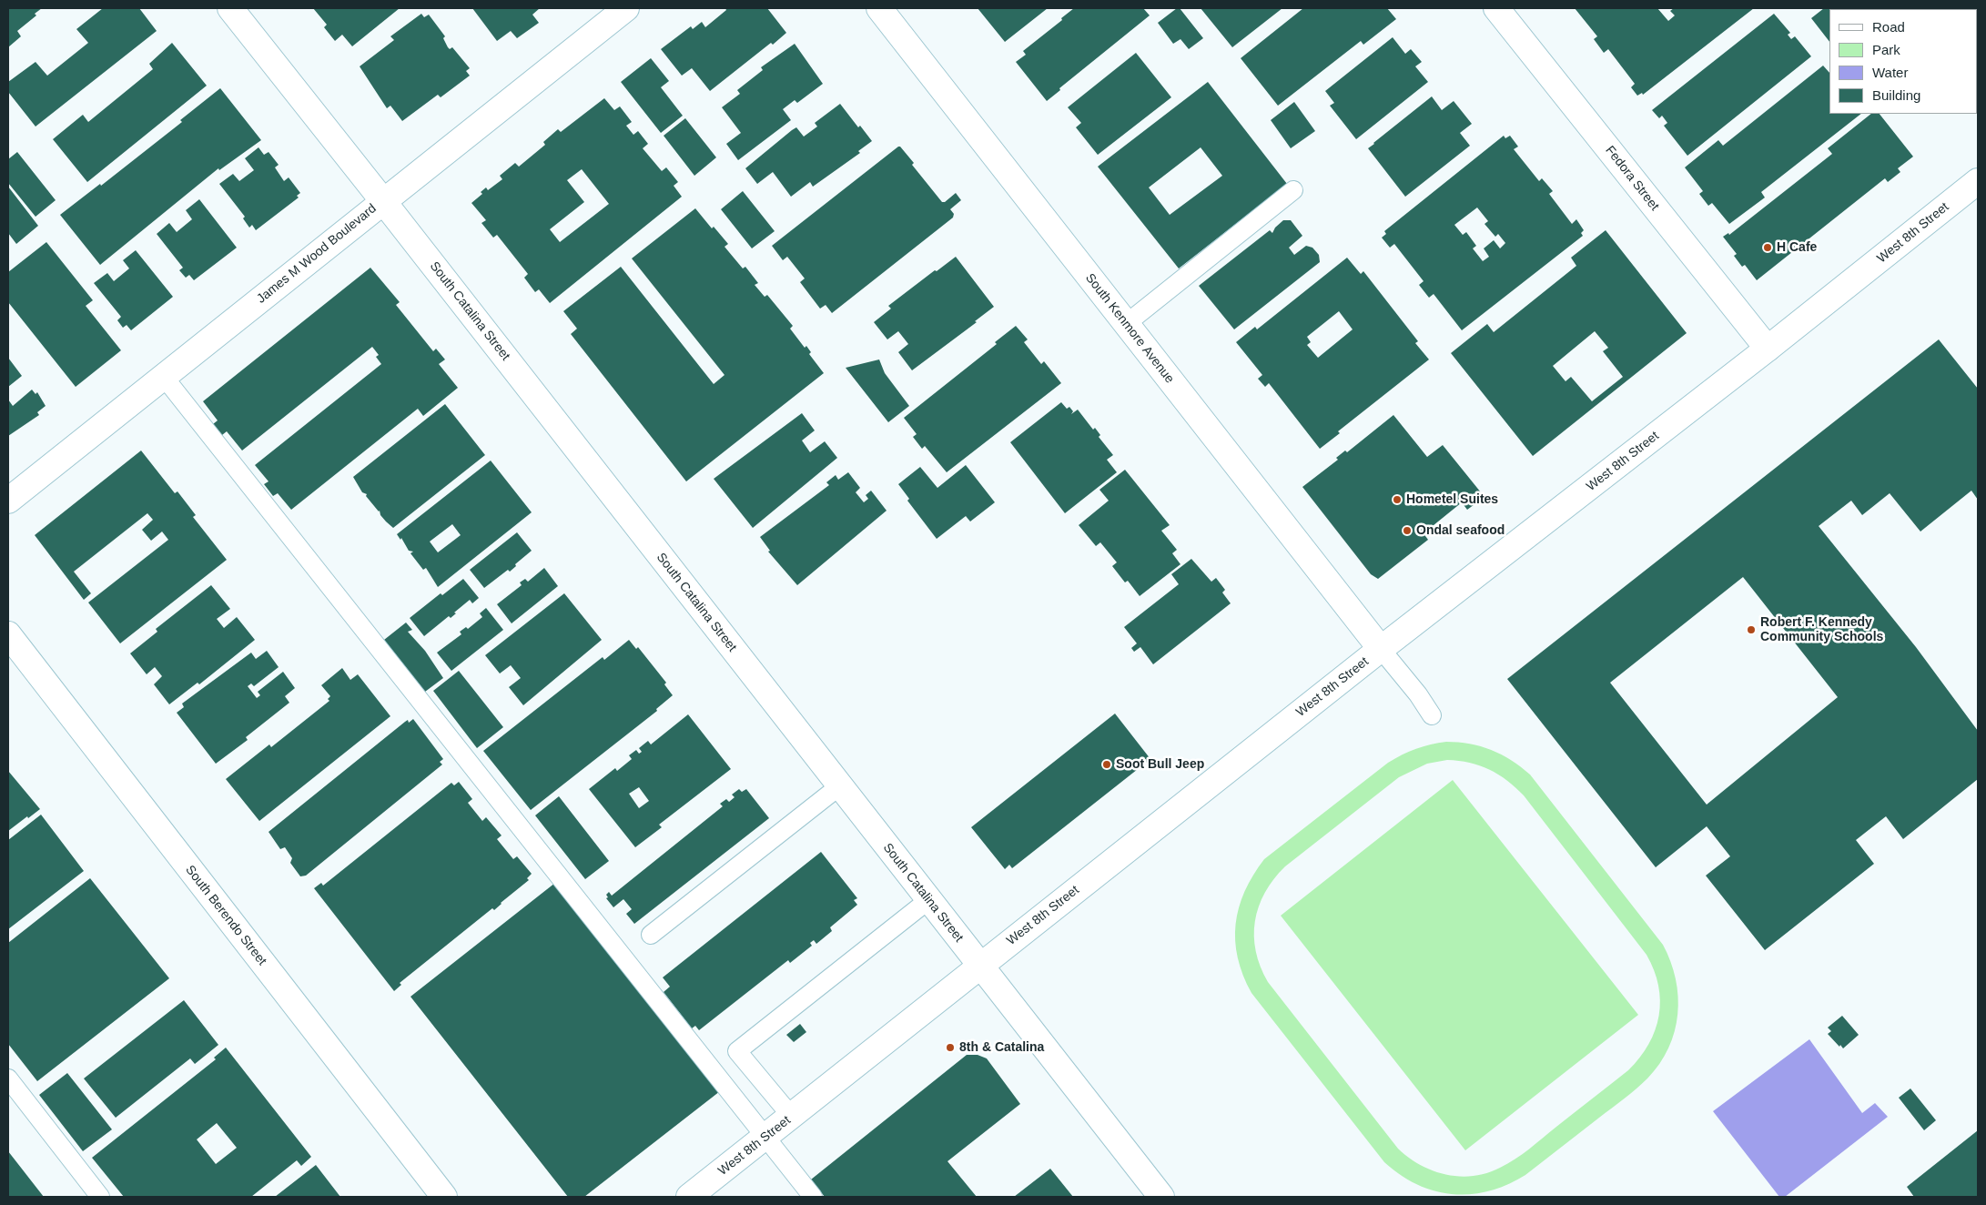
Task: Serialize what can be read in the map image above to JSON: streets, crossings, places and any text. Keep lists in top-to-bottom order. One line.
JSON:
{"streets":{"street":["Fedora Street","West 8th Street","James M Wood Boulevard","South Catalina Street","South Kenmore Avenue","South Berendo Street"]},"crossings":[["Fedora Street","West 8th Street"],["West 8th Street","South Catalina Street"],["West 8th Street","South Kenmore Avenue"],["James M Wood Boulevard","South Catalina Street"]],"places":["H Cafe","Hometel Suites","Ondal seafood","Robert F. Kennedy Community Schools","Soot Bull Jeep","8th & Catalina"],"legend":["Road","Park","Water","Building"]}
